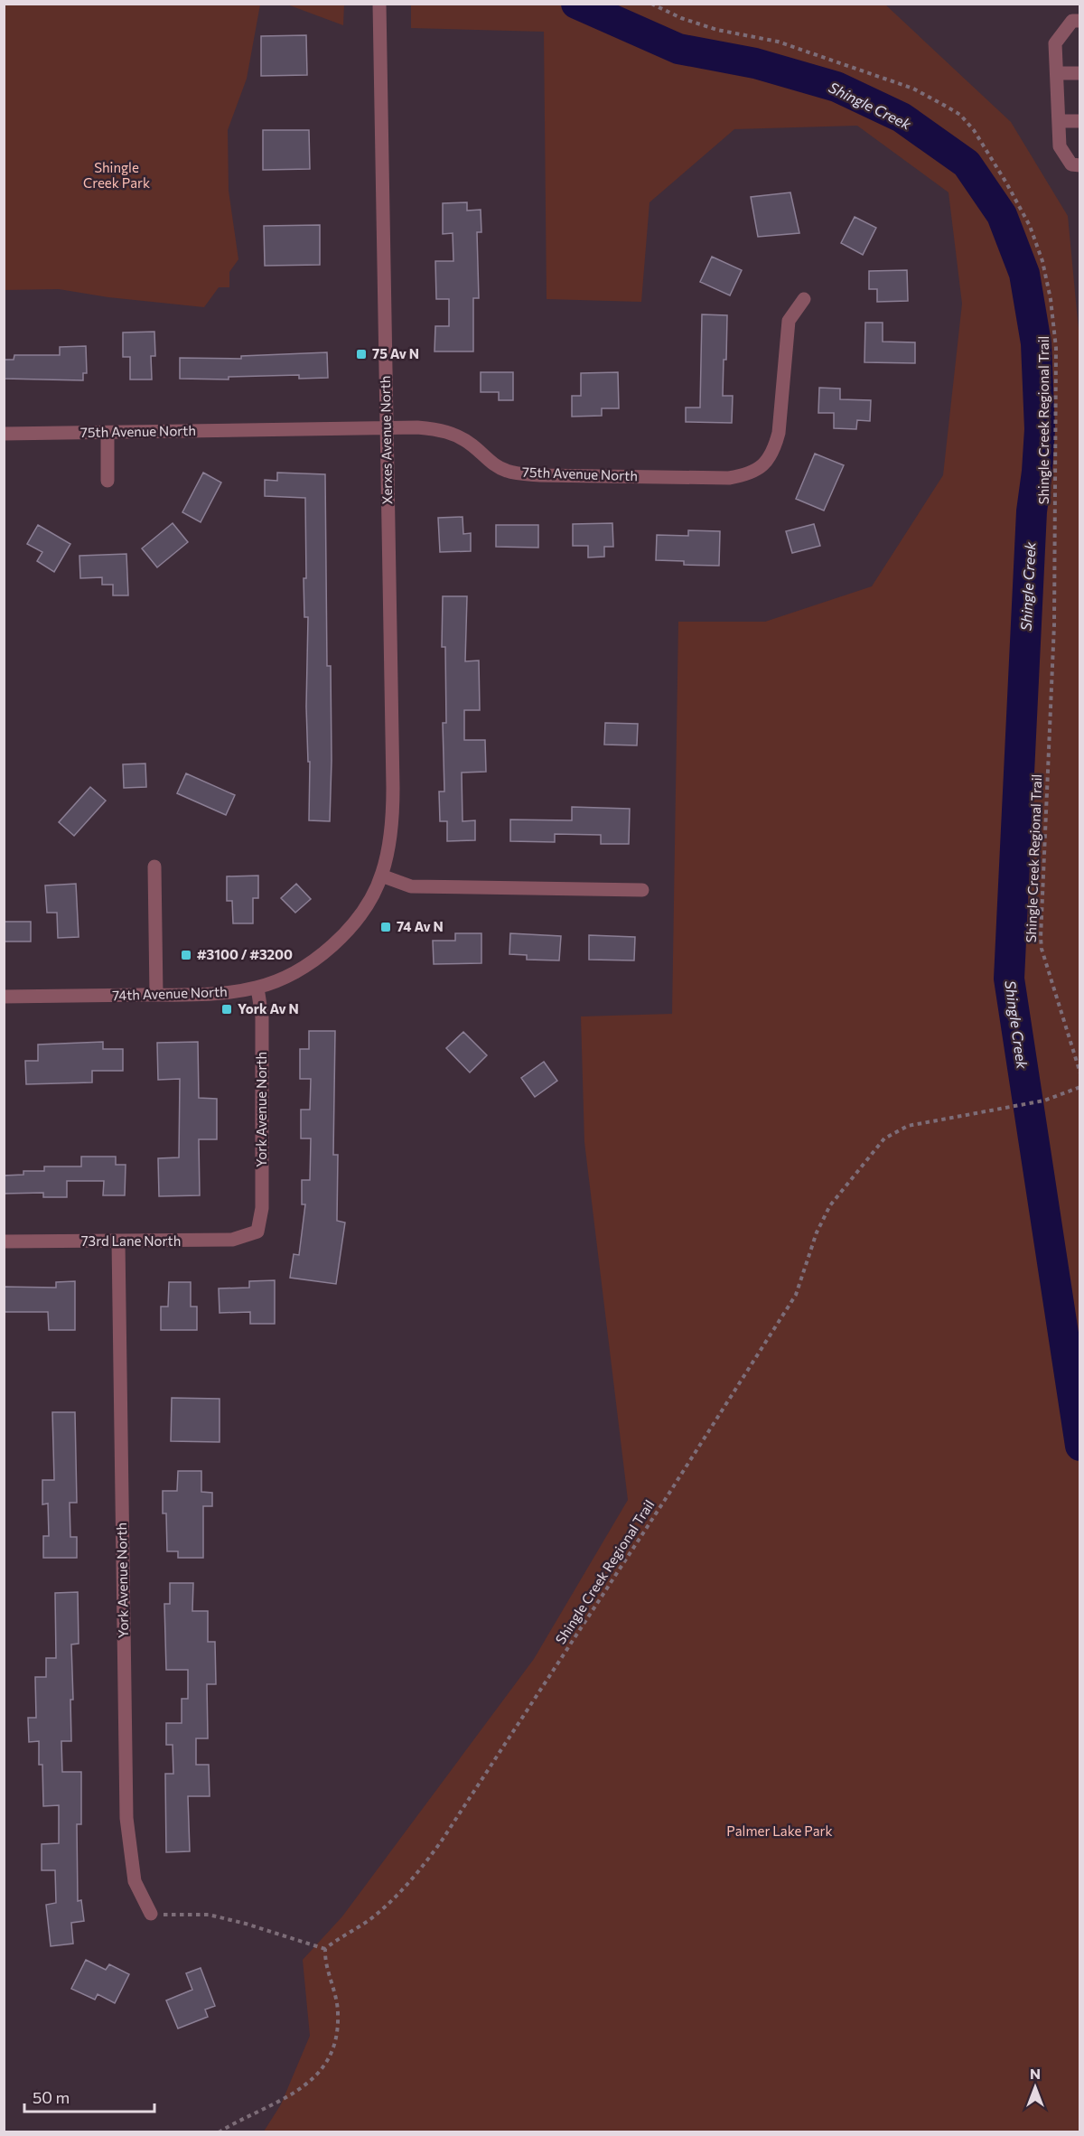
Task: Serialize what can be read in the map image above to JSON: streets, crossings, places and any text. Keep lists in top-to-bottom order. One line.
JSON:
{"streets":{"street":["75th Avenue North","Xerxes Avenue North","74th Avenue North","York Avenue North","73rd Lane North"],"path":["Shingle Creek Regional Trail"]},"crossings":[["75th Avenue North","Xerxes Avenue North"],["Xerxes Avenue North","74th Avenue North"],["74th Avenue North","York Avenue North"],["York Avenue North","73rd Lane North"]],"water":["Shingle Creek"],"parks":["Shingle Creek Park","Palmer Lake Park"],"places":{"transit":["75 Av N","74 Av N","#3100 / #3200","York Av N"]},"scale_bar":"50 m","north":"top"}
